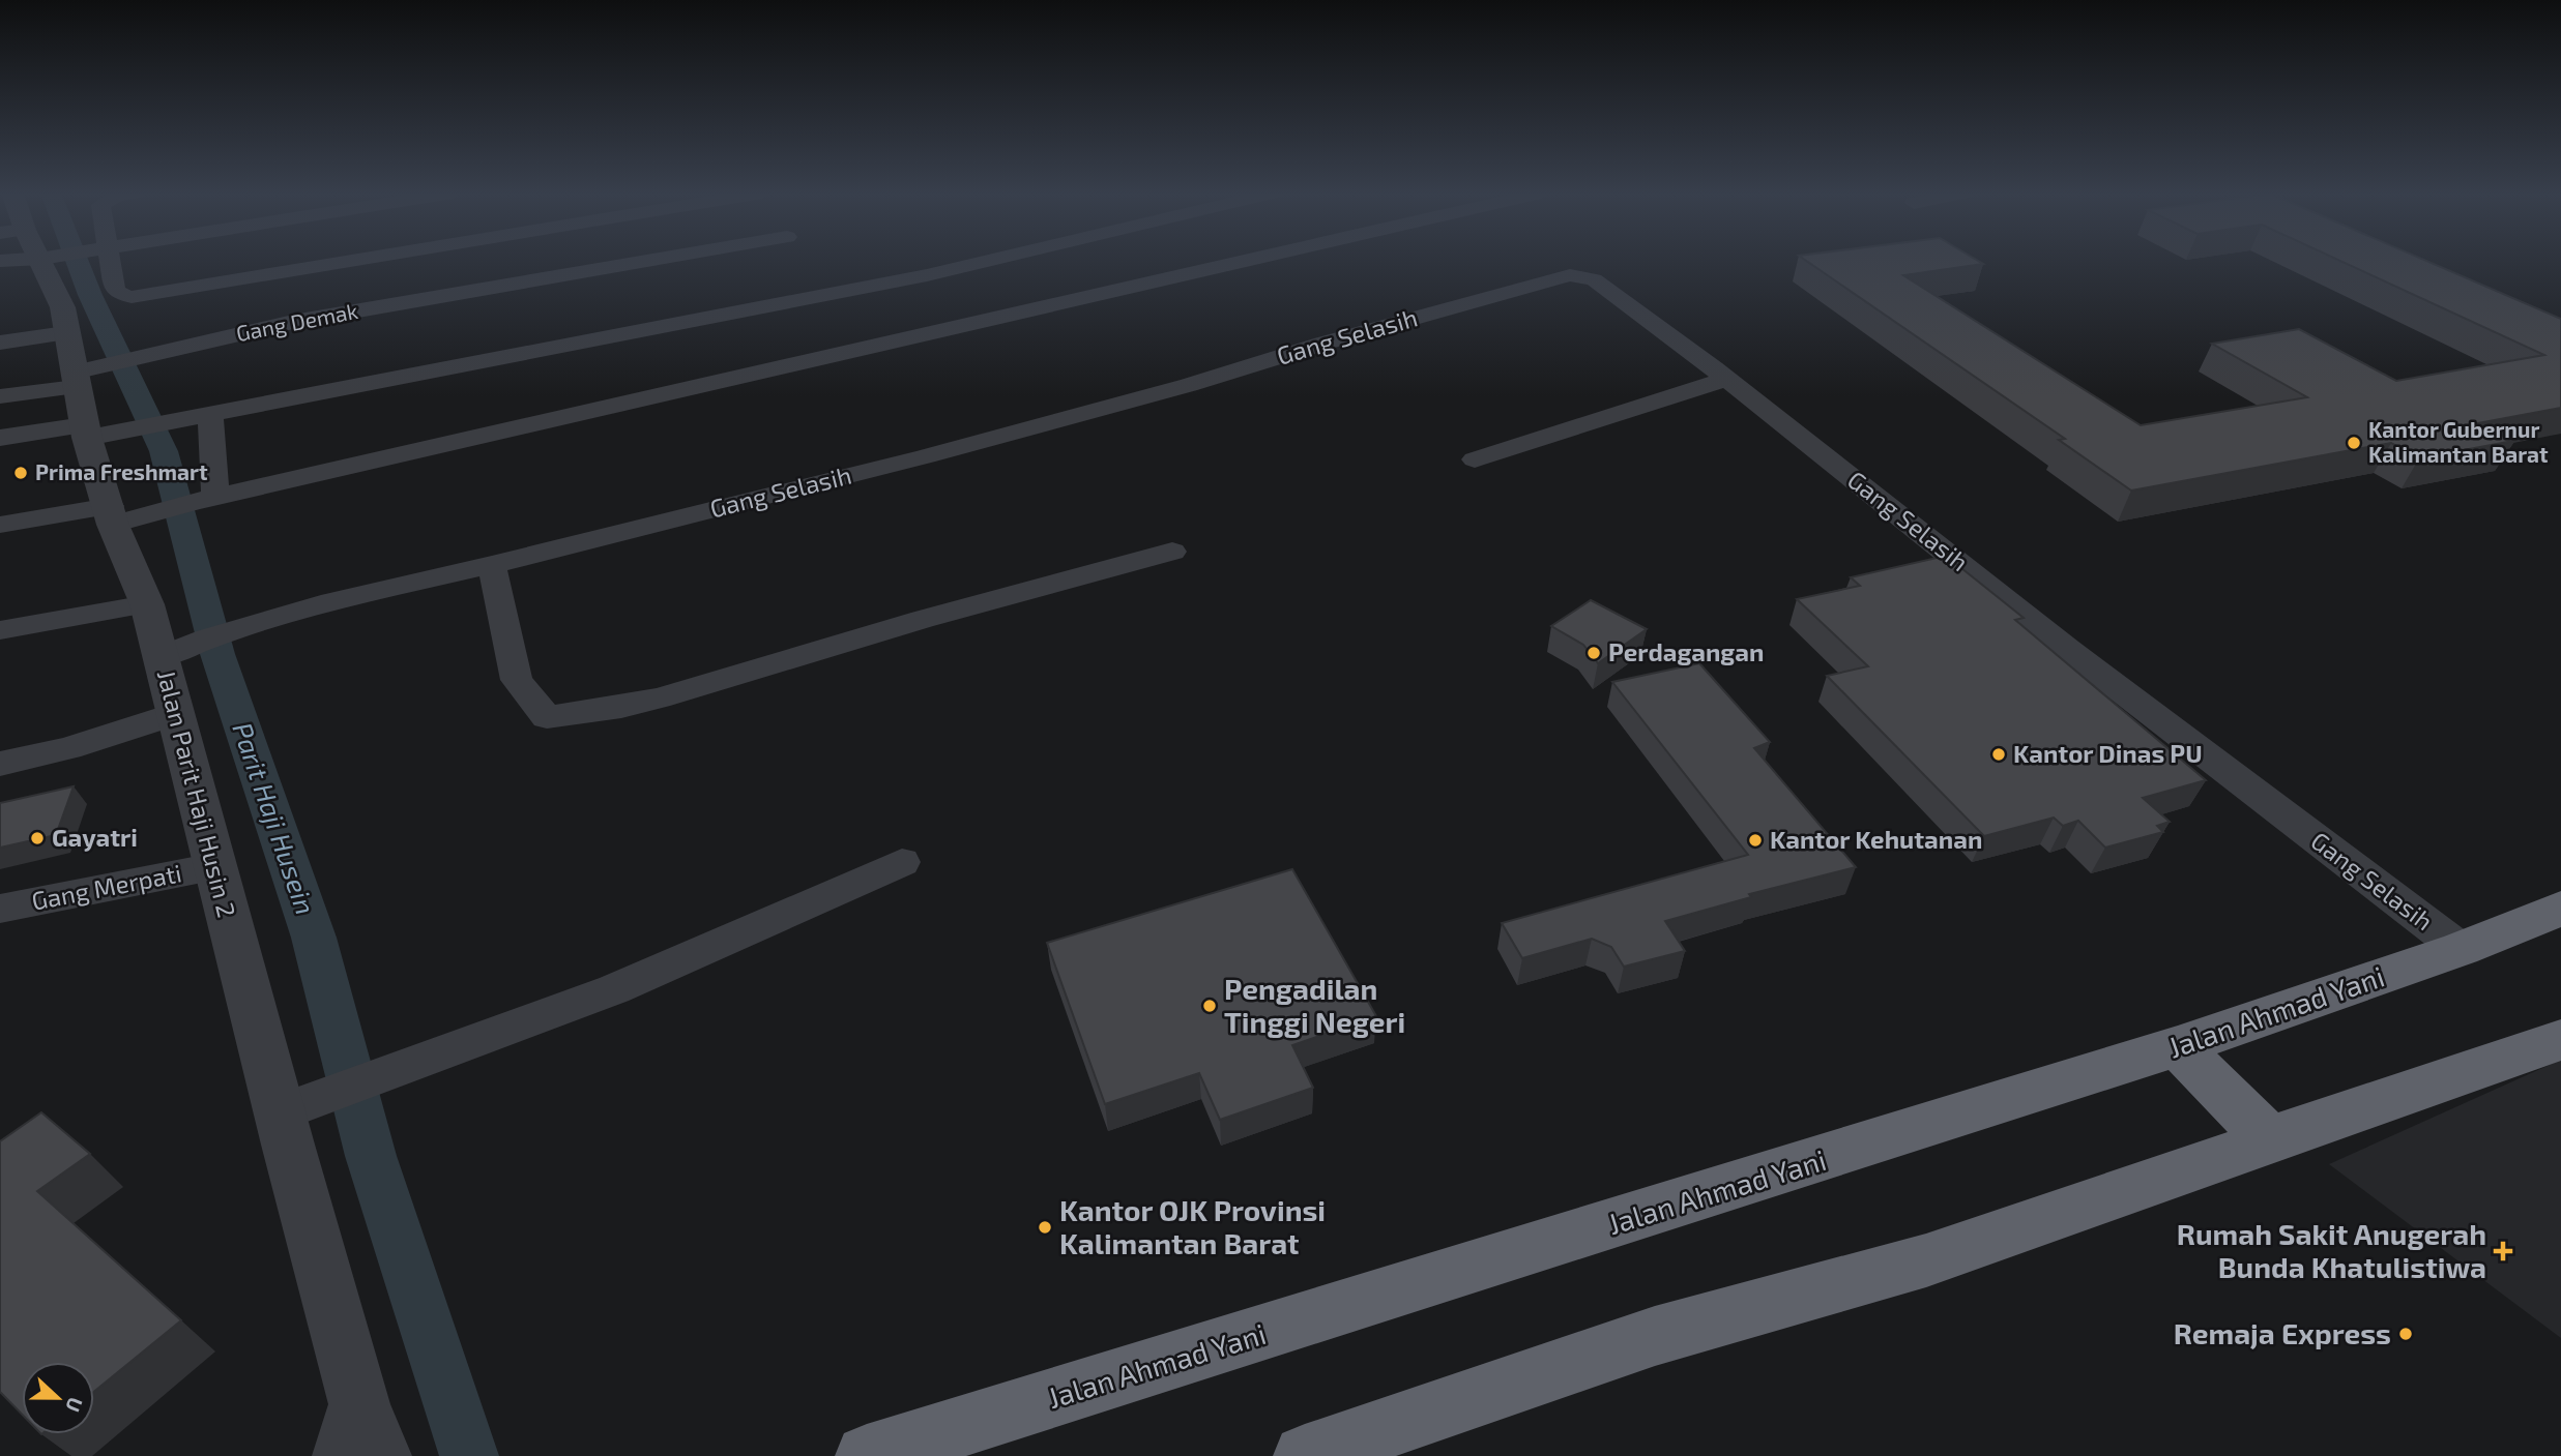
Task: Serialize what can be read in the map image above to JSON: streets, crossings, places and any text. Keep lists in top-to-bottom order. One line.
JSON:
{"streets":{"highway":["Jalan Ahmad Yani"],"street":["Gang Demak","Gang Selasih","Jalan Parit Haji Husin 2","Gang Merpati"]},"crossings":[["Gang Demak","Jalan Parit Haji Husin 2"],["Gang Selasih","Jalan Parit Haji Husin 2"],["Gang Selasih","Jalan Ahmad Yani"],["Jalan Parit Haji Husin 2","Gang Merpati"]],"water":["Parit Haji Husein"],"places":{"other":["Kantor Gubernur Kalimantan Barat","Prima Freshmart","Perdagangan","Kantor Dinas PU","Gayatri","Kantor Kehutanan","Pengadilan Tinggi Negeri","Kantor OJK Provinsi Kalimantan Barat","Remaja Express"],"health":["Rumah Sakit Anugerah Bunda Khatulistiwa"]},"north":"right"}
